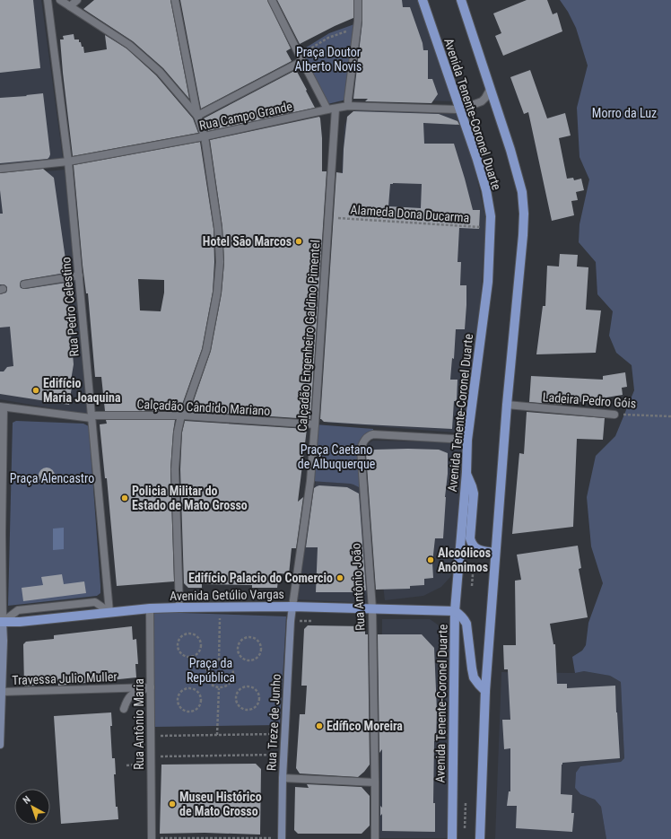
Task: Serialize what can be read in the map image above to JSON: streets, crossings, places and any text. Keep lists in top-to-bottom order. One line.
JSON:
{"streets":{"main road":["Avenida Tenente-Coronel Duarte","Avenida Getúlio Vargas"],"street":["Rua Campo Grande","Rua Pedro Celestino","Calçadão Engenheiro Galdino Pimentel","Ladeira Pedro Góis","Calçadão Cândido Mariano","Rua Antônio João","Travessa Julio Muller","Rua Treze de Junho","Rua Antônio Maria"],"path":["Alameda Dona Ducarma"]},"crossings":[["Avenida Tenente-Coronel Duarte","Rua Campo Grande"],["Avenida Tenente-Coronel Duarte","Alameda Dona Ducarma"],["Avenida Tenente-Coronel Duarte","Ladeira Pedro Góis"],["Avenida Tenente-Coronel Duarte","Rua Antônio João"],["Avenida Tenente-Coronel Duarte","Avenida Getúlio Vargas"],["Rua Campo Grande","Rua Pedro Celestino"],["Rua Campo Grande","Calçadão Engenheiro Galdino Pimentel"],["Alameda Dona Ducarma","Calçadão Engenheiro Galdino Pimentel"],["Rua Pedro Celestino","Calçadão Cândido Mariano"],["Rua Pedro Celestino","Avenida Getúlio Vargas"],["Calçadão Engenheiro Galdino Pimentel","Calçadão Cândido Mariano"],["Calçadão Engenheiro Galdino Pimentel","Avenida Getúlio Vargas"],["Calçadão Engenheiro Galdino Pimentel","Rua Treze de Junho"],["Rua Antônio João","Avenida Getúlio Vargas"],["Avenida Getúlio Vargas","Rua Treze de Junho"],["Avenida Getúlio Vargas","Rua Antônio Maria"],["Travessa Julio Muller","Rua Antônio Maria"]],"parks":["Praça Doutor Alberto Novis","Morro da Luz","Praça Caetano de Albuquerque","Praça Alencastro","Praça da República"],"places":["Hotel São Marcos","Edifício Maria Joaquina","Policia Militar do Estado de Mato Grosso","Alcoólicos Anônimos","Edifício Palacio do Comercio","Edífico Moreira","Museu Histórico de Mato Grosso"],"north":"top left"}
